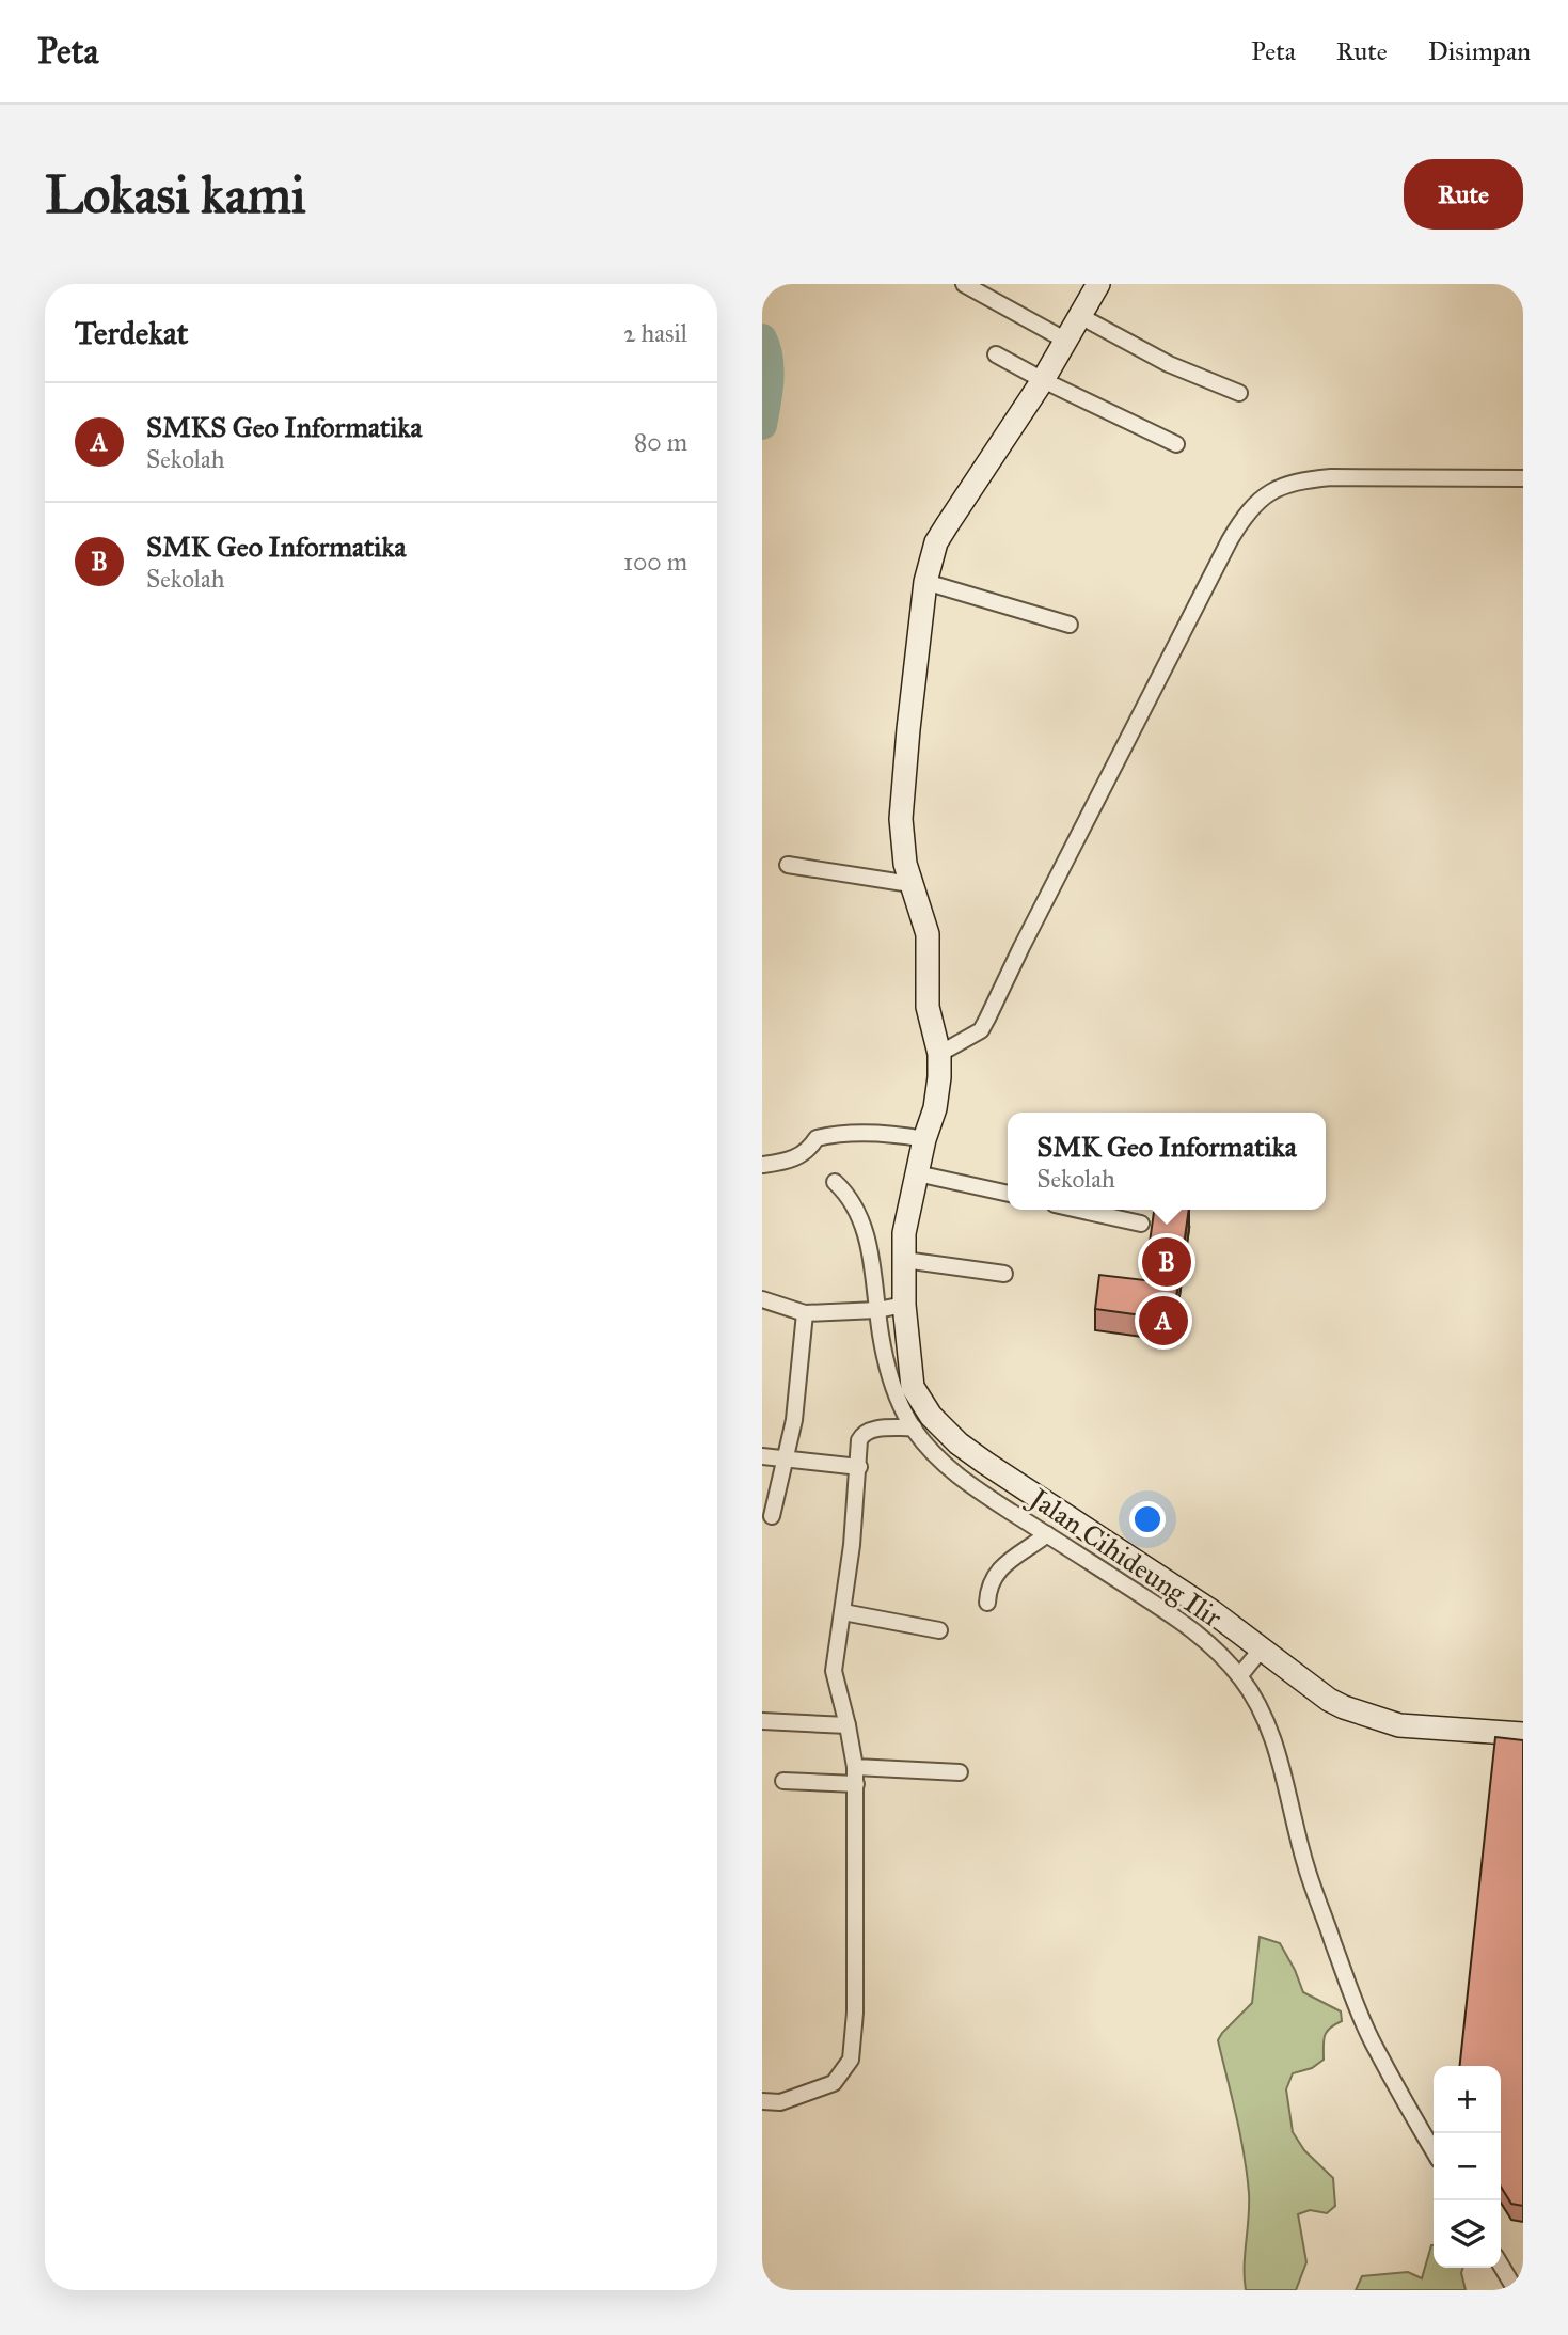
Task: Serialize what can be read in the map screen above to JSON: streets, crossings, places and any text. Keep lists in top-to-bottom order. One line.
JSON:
{"streets":{"street":["Jalan Cihideung Ilir"]},"page":{"header":"Peta","nav":["Peta","Rute","Disimpan"],"buttons":"Rute","title":"Lokasi kami","heading":["Terdekat","2 hasil"],"list":[{"mark":"A","name":"SMKS Geo Informatika","note":"Sekolah","value":"80 m"},{"mark":"B","name":"SMK Geo Informatika","note":"Sekolah","value":"100 m"}],"popup":["SMK Geo Informatika","Sekolah"],"pins":["B","A"],"map_buttons":["+","−"]}}
